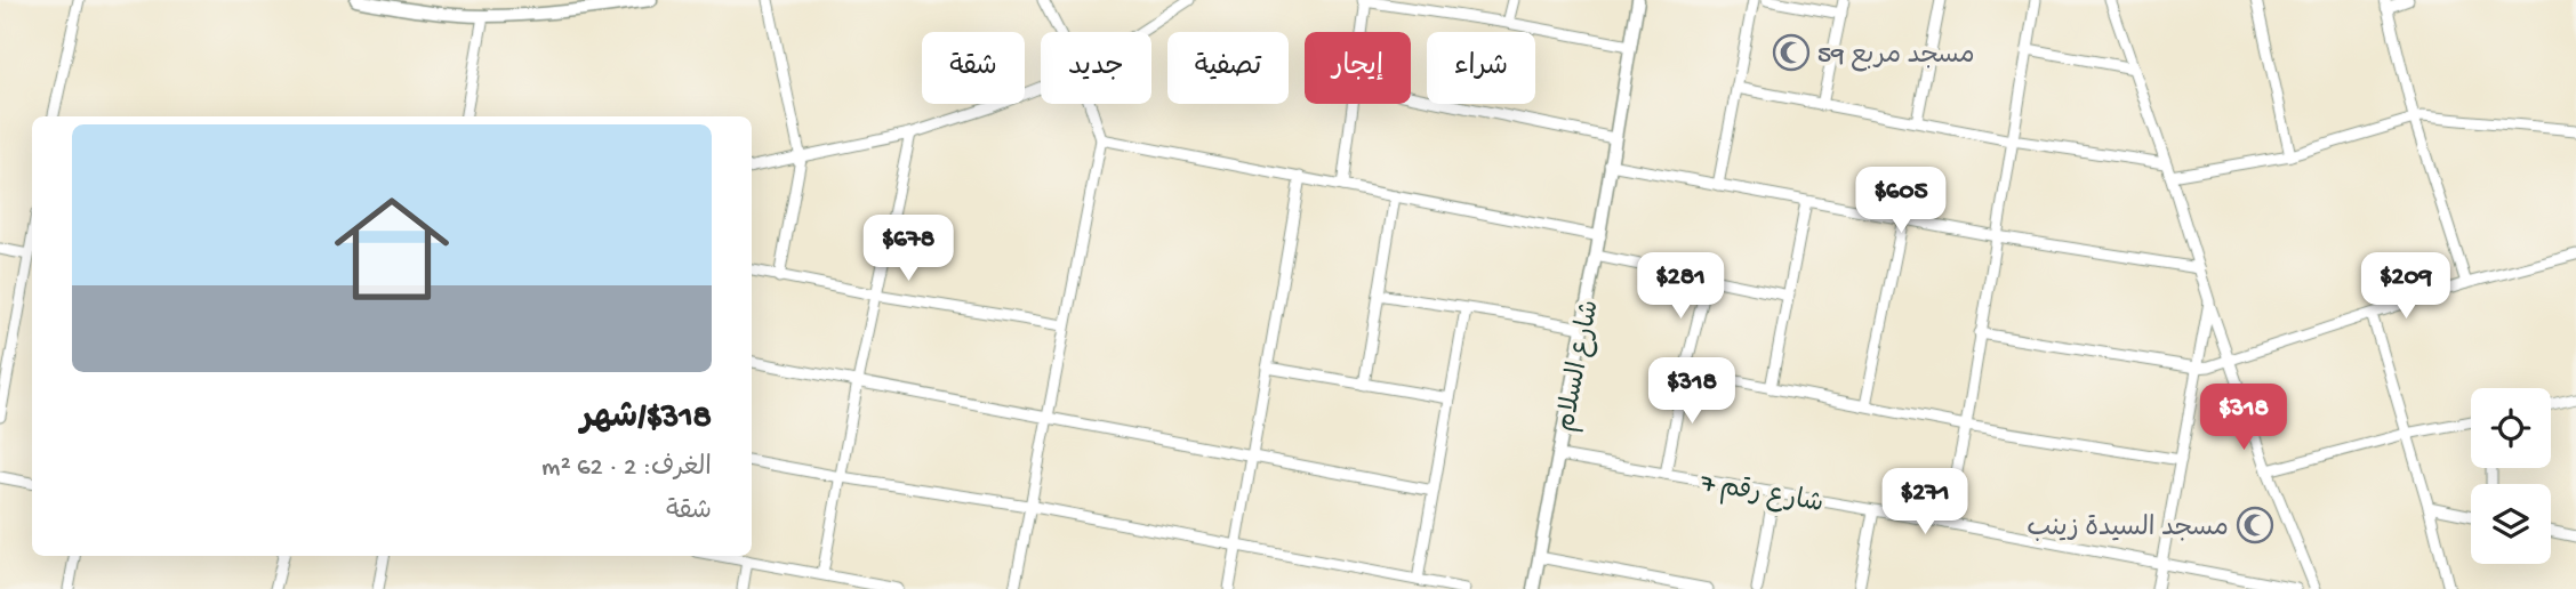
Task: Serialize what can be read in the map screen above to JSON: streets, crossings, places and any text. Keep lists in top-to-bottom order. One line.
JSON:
{"streets":{"street":["شارع السلام","شارع رقم 7"]},"crossings":[["شارع السلام","شارع رقم 7"]],"places":{"mosque":["مسجد مربع 59","مسجد السيدة زينب"]},"page":{"chip":["شراء","إيجار","تصفية","جديد","شقة"],"list":[{"name":"$318/شهر","note":"الغرف: 2 · 62 m² · شقة"}],"price":["$605","$678","$281","$209","$318","$318","$271"]}}
